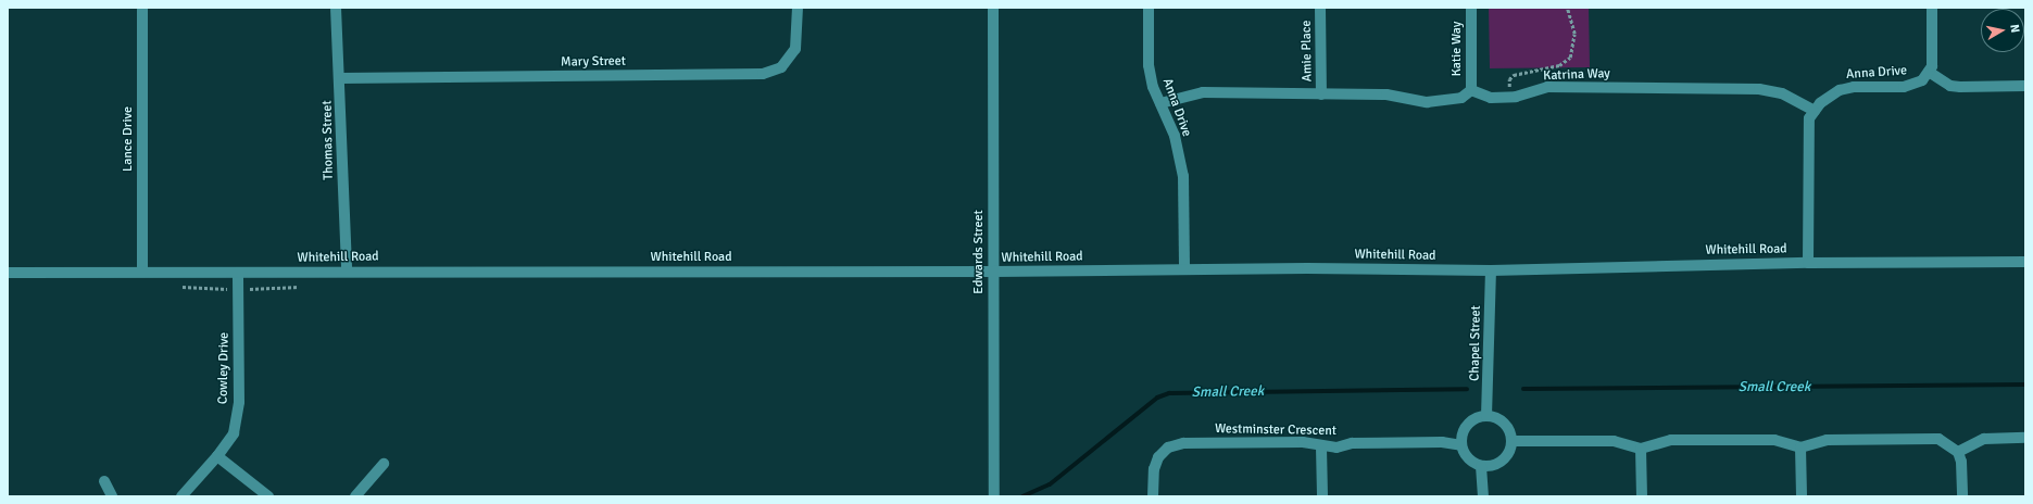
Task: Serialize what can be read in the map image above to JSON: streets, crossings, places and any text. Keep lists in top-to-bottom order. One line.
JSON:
{"streets":{"street":["Katie Way","Amie Place","Mary Street","Anna Drive","Katrina Way","Lance Drive","Thomas Street","Whitehill Road","Edwards Street","Chapel Street","Cowley Drive","Westminster Crescent"]},"crossings":[["Katie Way","Katrina Way"],["Mary Street","Thomas Street"],["Anna Drive","Katrina Way"],["Anna Drive","Whitehill Road"],["Lance Drive","Whitehill Road"],["Thomas Street","Whitehill Road"],["Whitehill Road","Edwards Street"],["Whitehill Road","Chapel Street"],["Whitehill Road","Cowley Drive"],["Chapel Street","Westminster Crescent"]],"water":["Small Creek"],"north":"right"}
